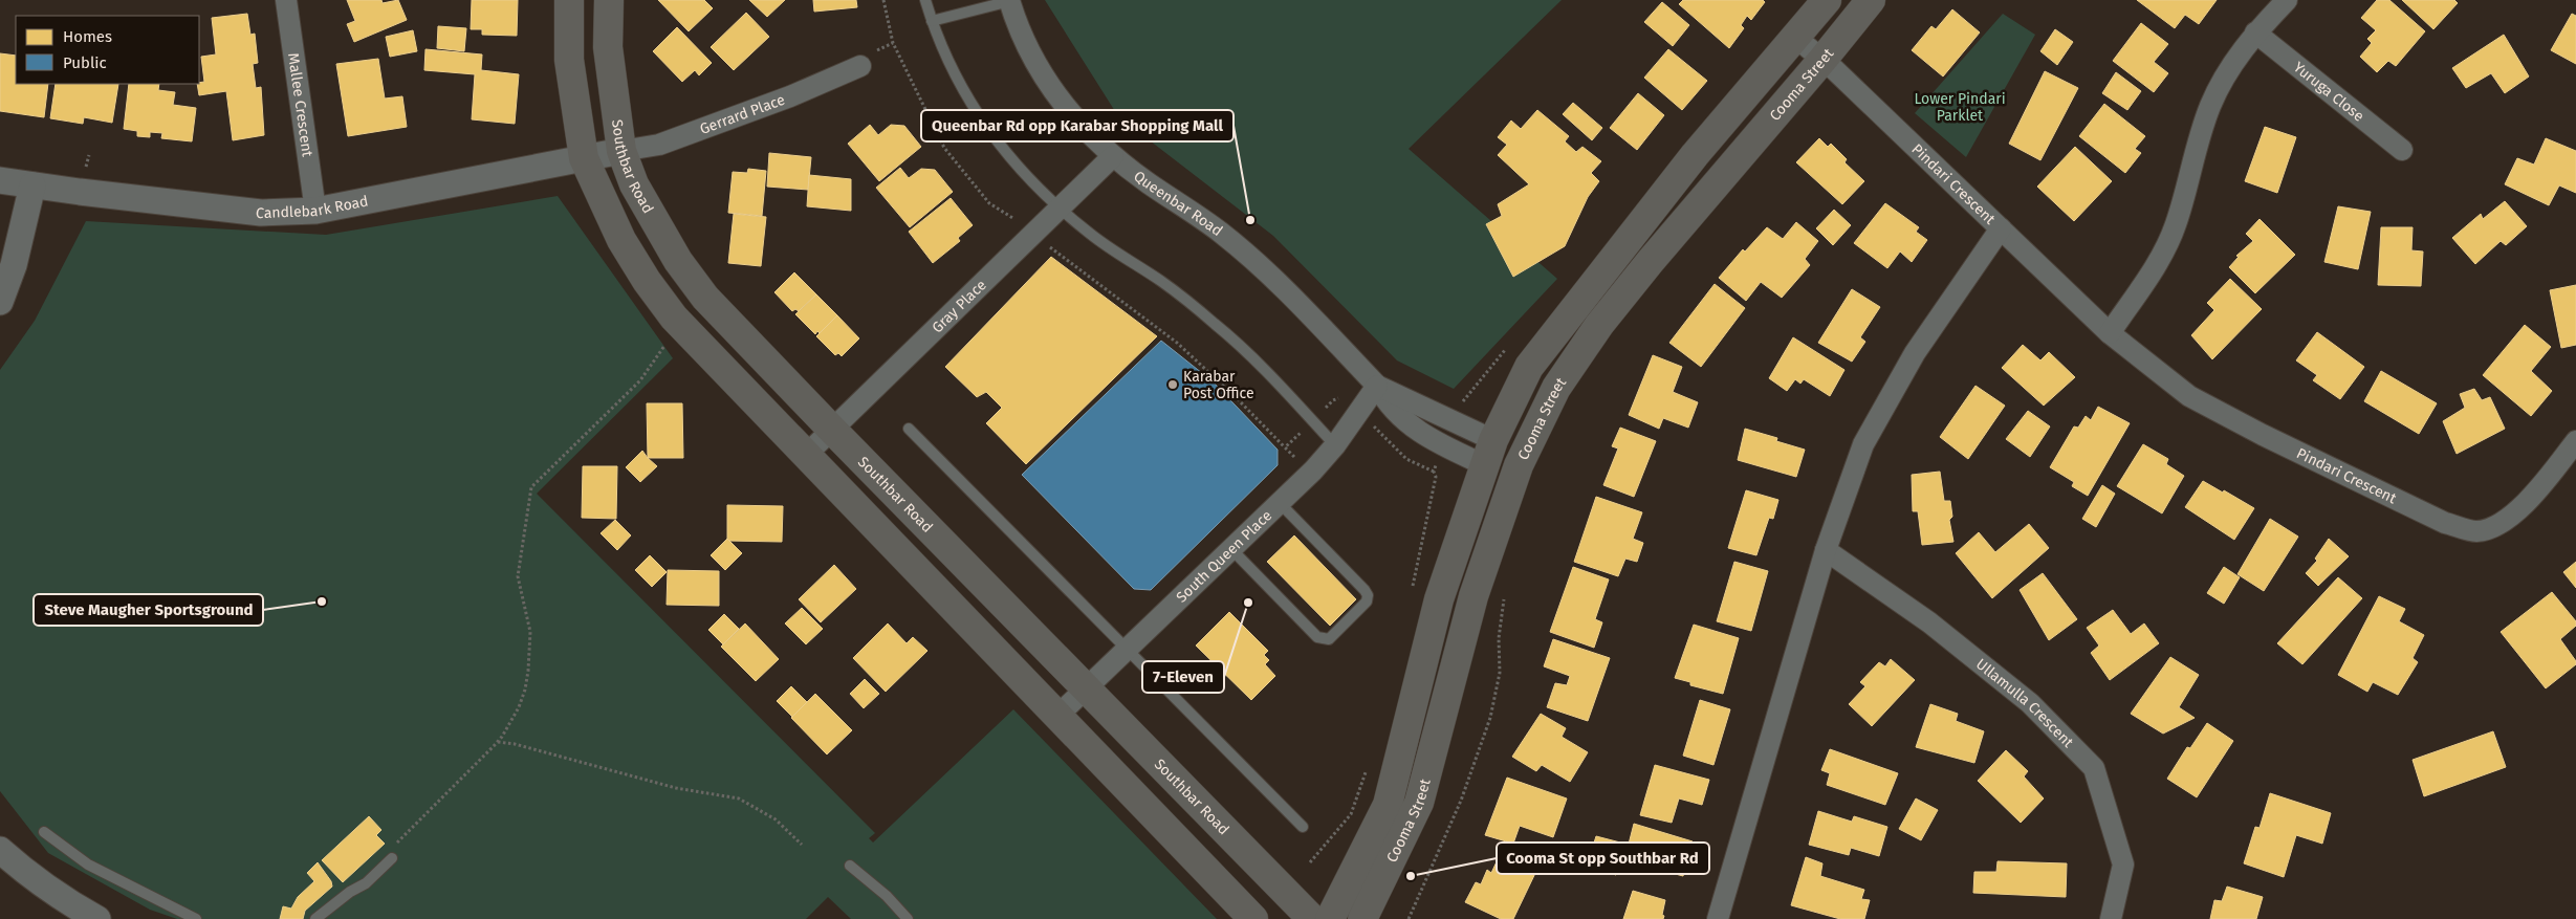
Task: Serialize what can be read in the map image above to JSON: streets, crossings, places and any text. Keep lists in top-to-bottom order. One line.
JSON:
{"streets":{"main road":["Cooma Street","Southbar Road"],"street":["Yuruga Close","Mallee Crescent","Gerrard Place","Pindari Crescent","Queenbar Road","Candlebark Road","Gray Place","South Queen Place","Ullamulla Crescent"]},"crossings":[["Cooma Street","Pindari Crescent"],["Cooma Street","Queenbar Road"],["Mallee Crescent","Candlebark Road"],["Gerrard Place","Southbar Road"],["Gerrard Place","Candlebark Road"],["Southbar Road","Candlebark Road"],["Southbar Road","Gray Place"],["Southbar Road","South Queen Place"],["Queenbar Road","Gray Place"],["Queenbar Road","South Queen Place"]],"parks":["Lower Pindari Parklet"],"places":["Queenbar Rd opp Karabar Shopping Mall","Karabar Post Office","Steve Maugher Sportsground","7-Eleven","Cooma St opp Southbar Rd"],"legend":["Homes","Public"]}
